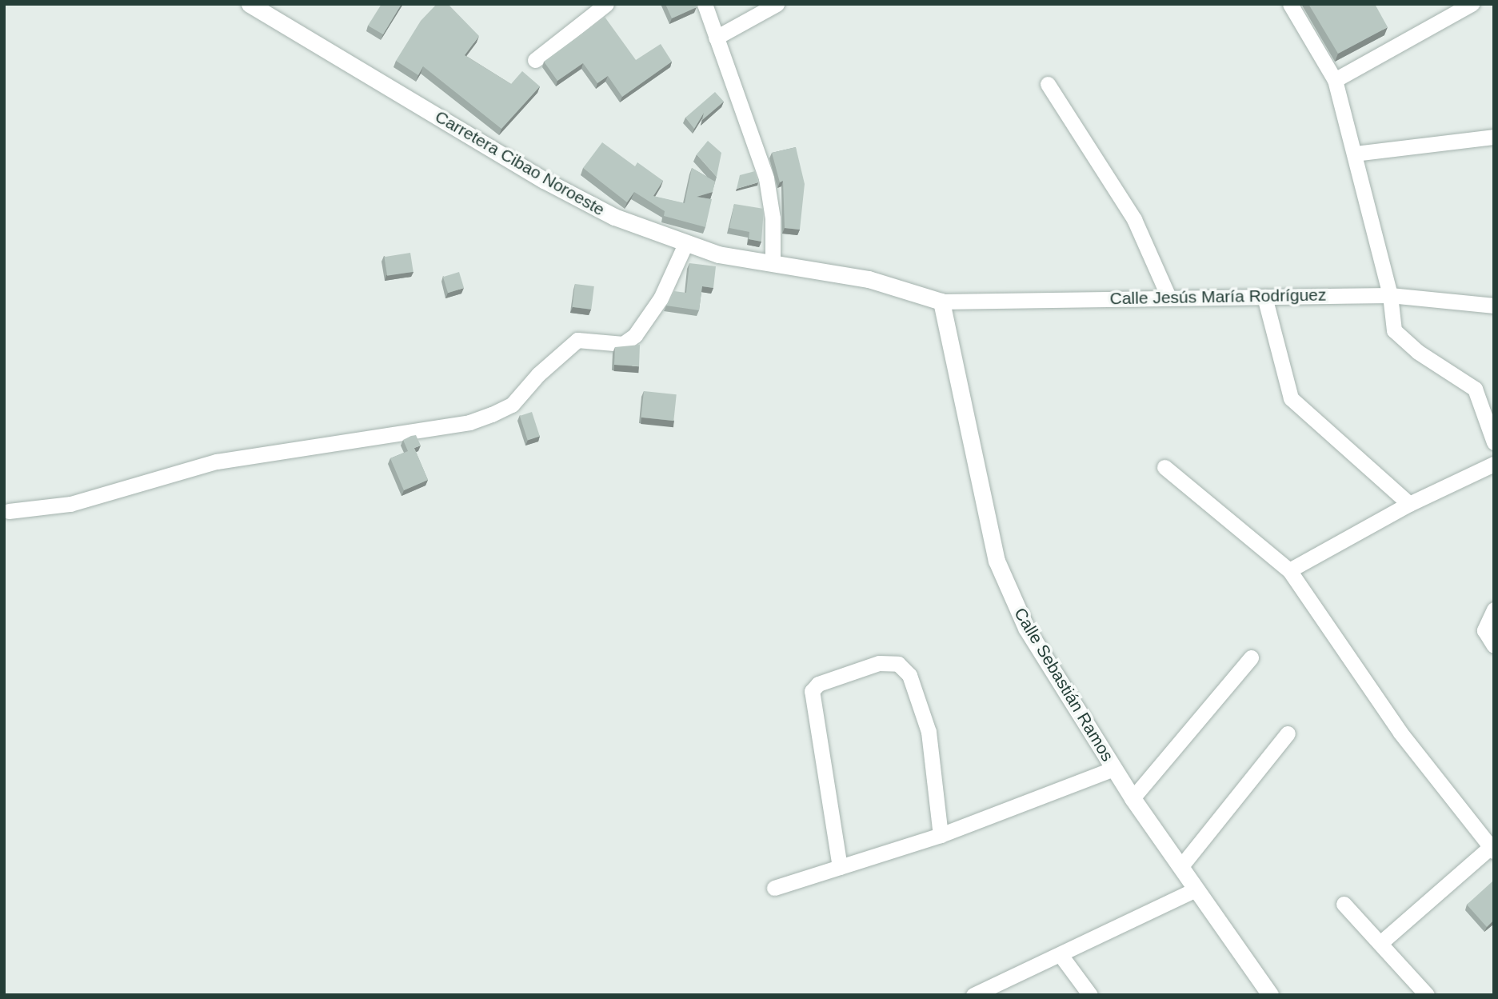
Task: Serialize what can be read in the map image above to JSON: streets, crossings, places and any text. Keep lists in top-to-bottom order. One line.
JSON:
{"streets":{"main road":["Carretera Cibao Noroeste","Calle Sebastián Ramos"],"street":["Calle Jesús María Rodríguez"]},"crossings":[["Carretera Cibao Noroeste","Calle Jesús María Rodríguez"],["Carretera Cibao Noroeste","Calle Sebastián Ramos"],["Calle Jesús María Rodríguez","Calle Sebastián Ramos"]]}
